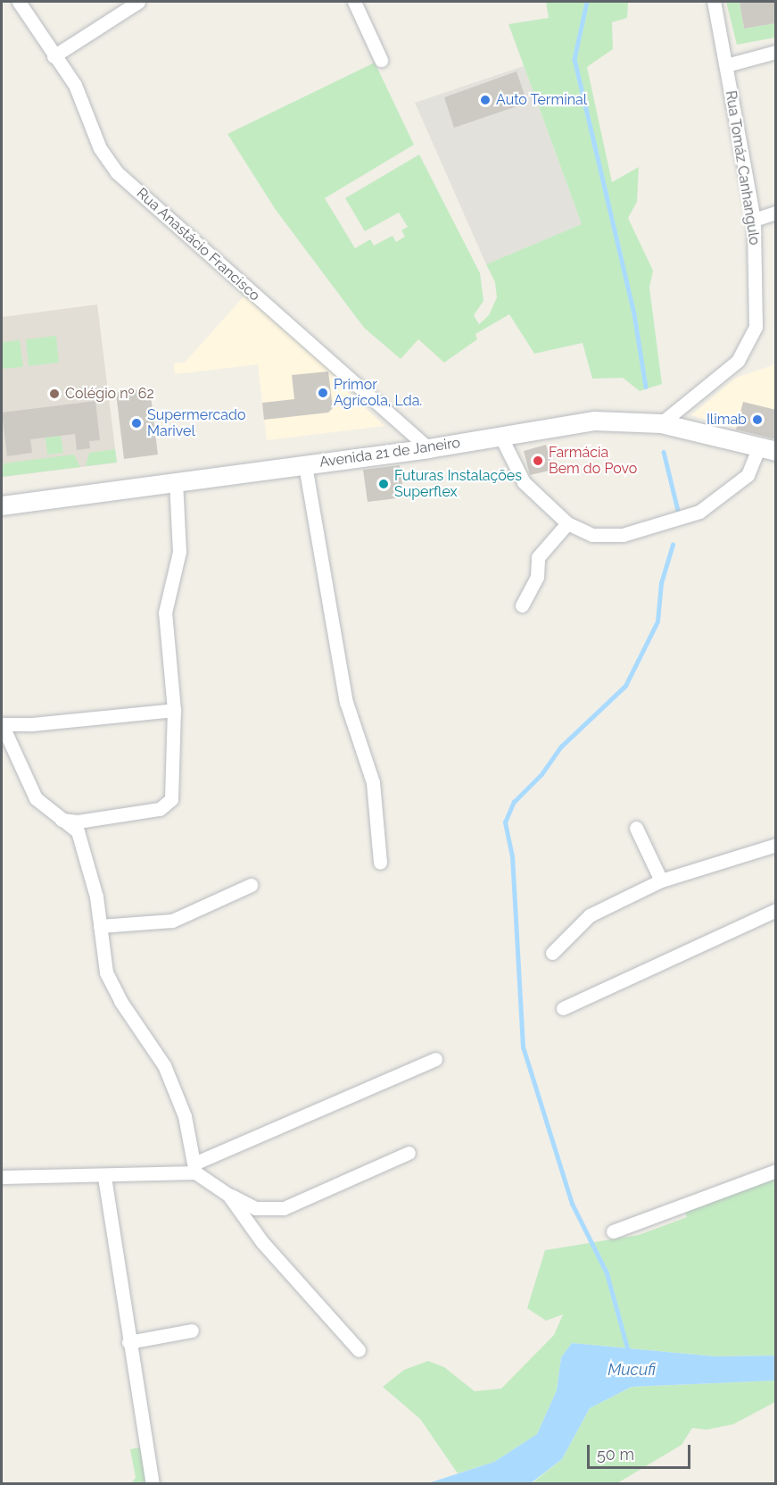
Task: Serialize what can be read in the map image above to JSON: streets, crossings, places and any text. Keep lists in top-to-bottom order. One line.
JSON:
{"streets":{"main road":["Avenida 21 de Janeiro"],"street":["Rua Tomáz Canhangulo","Rua Anastácio Francisco"]},"crossings":[["Rua Tomáz Canhangulo","Avenida 21 de Janeiro"],["Rua Anastácio Francisco","Avenida 21 de Janeiro"]],"water":["Mucufi"],"places":["Auto Terminal","Primor Agrícola, Lda.","Colégio nº 62","Ilimab","Supermercado Marivel","Farmácia Bem do Povo","Futuras Instalações Superflex"],"scale_bar":"50 m"}
